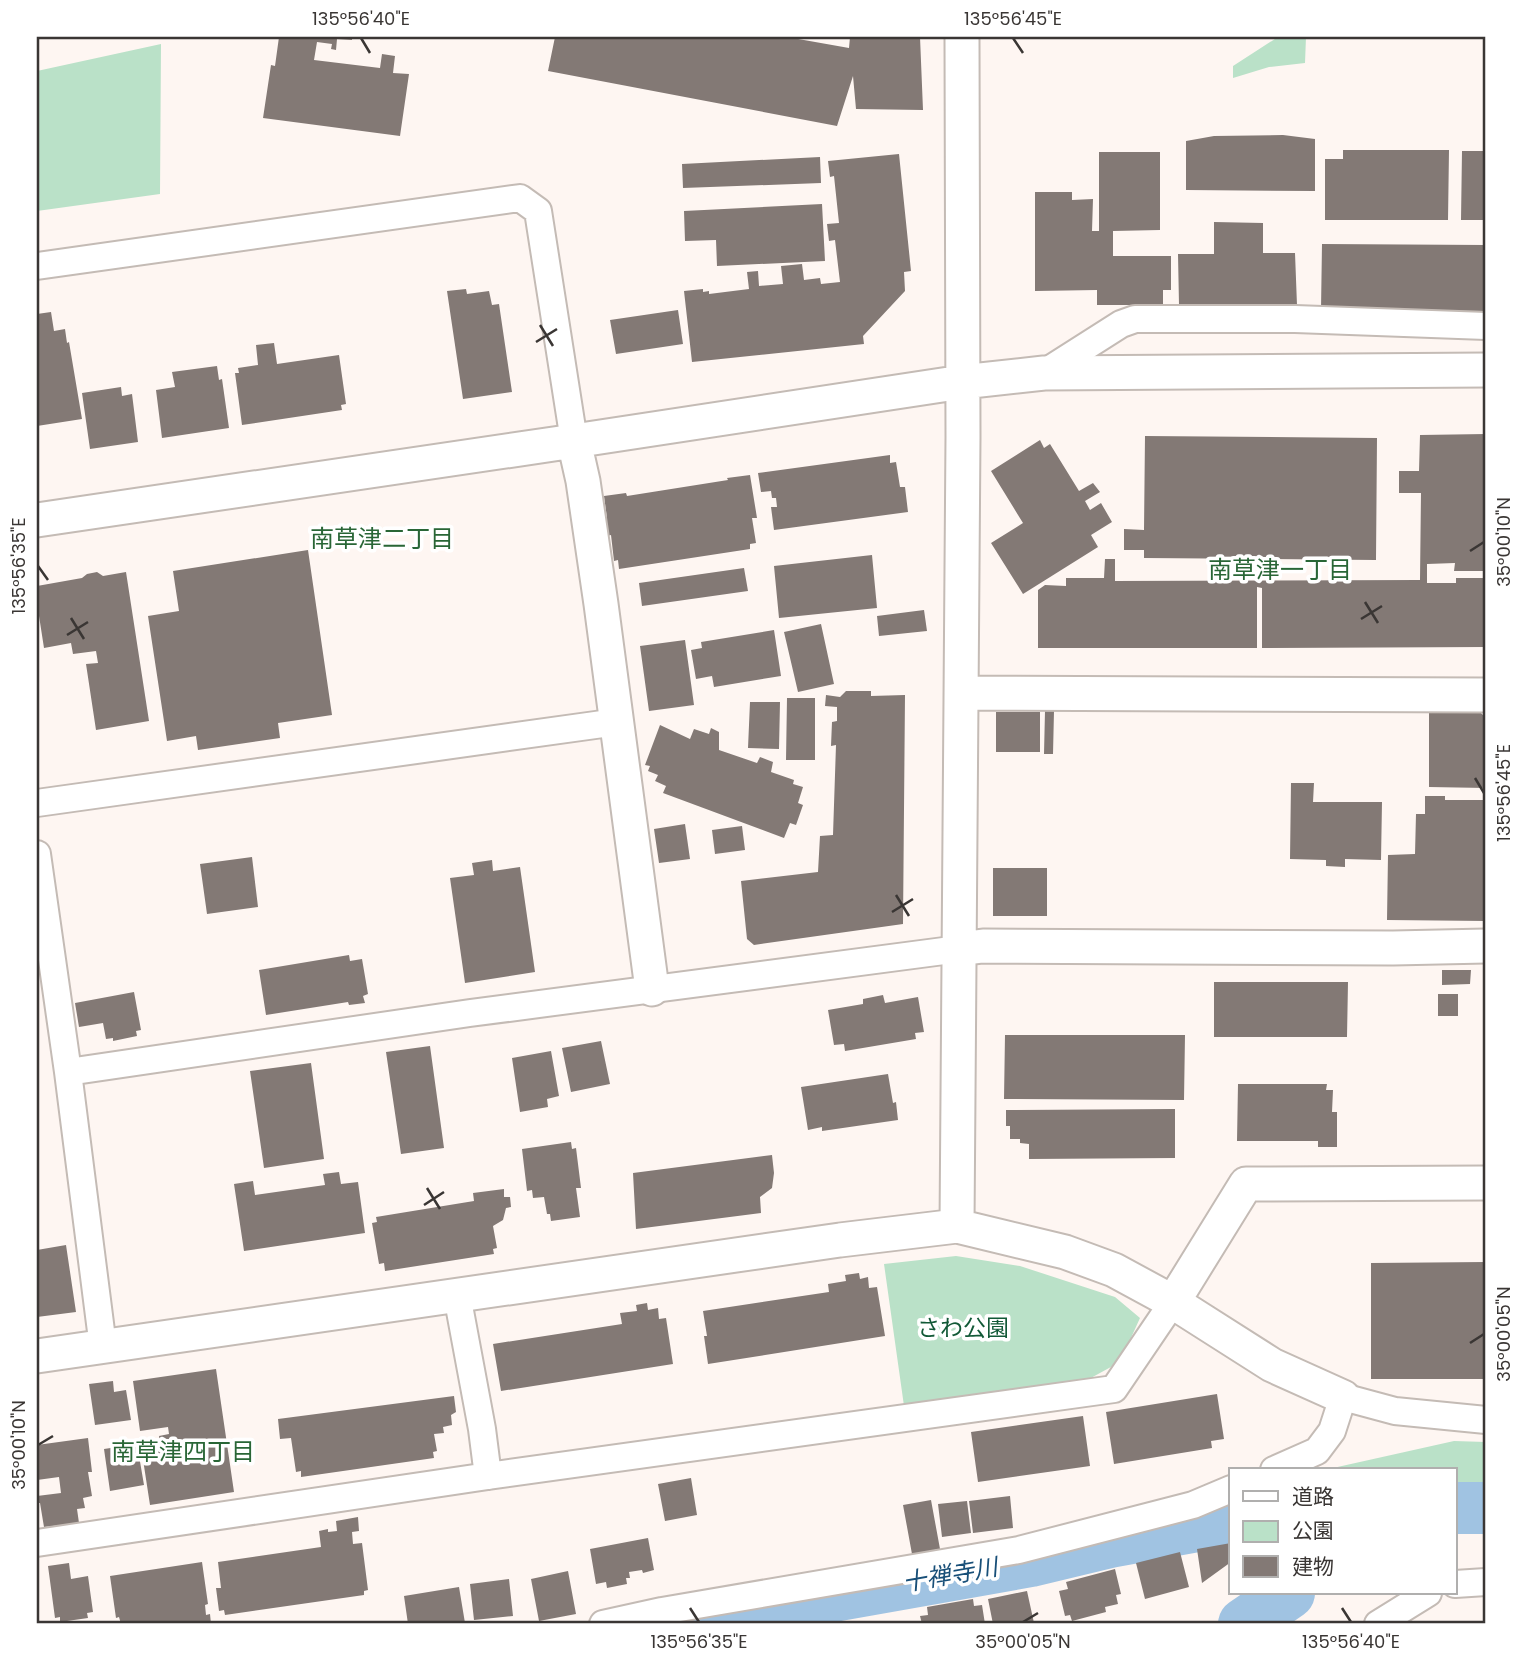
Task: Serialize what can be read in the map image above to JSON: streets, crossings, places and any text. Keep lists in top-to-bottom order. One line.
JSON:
{"districts":["南草津二丁目","南草津一丁目","南草津四丁目"],"water":["十禅寺川"],"parks":["さわ公園"],"legend":["道路","公園","建物"],"coordinates":["135°56'40\"E","135°56'45\"E","35°00'10\"N","135°56'35\"E","35°00'05\"N"]}
